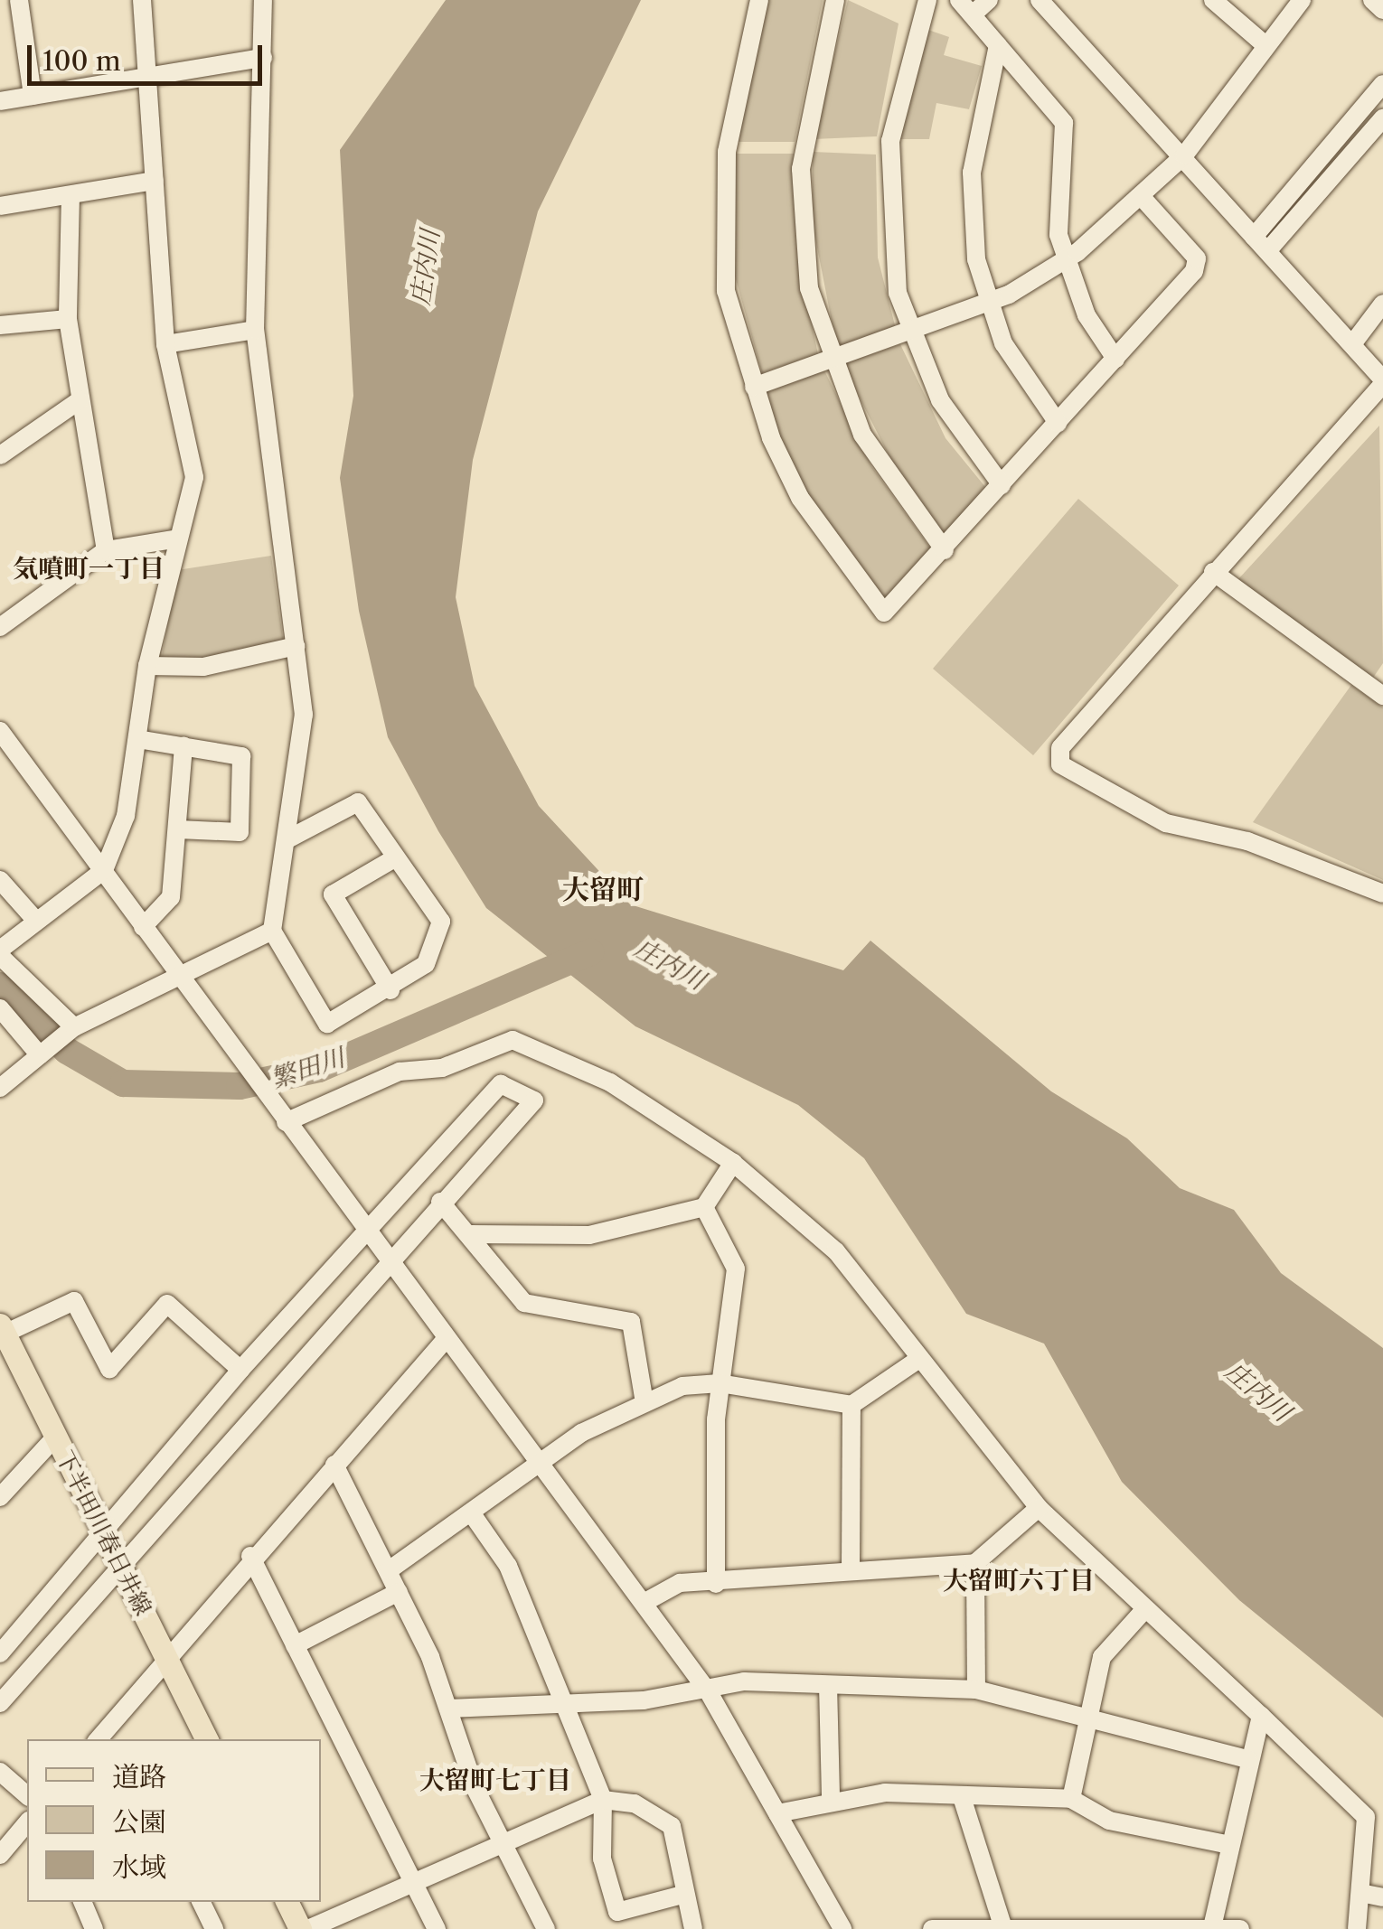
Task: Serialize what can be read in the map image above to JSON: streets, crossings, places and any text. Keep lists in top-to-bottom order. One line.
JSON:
{"streets":{"main road":["下半田川春日井線"]},"districts":["気噴町一丁目","大留町","大留町六丁目","大留町七丁目"],"water":["庄内川","繁田川"],"legend":["道路","公園","水域"],"scale_bar":"100 m"}
